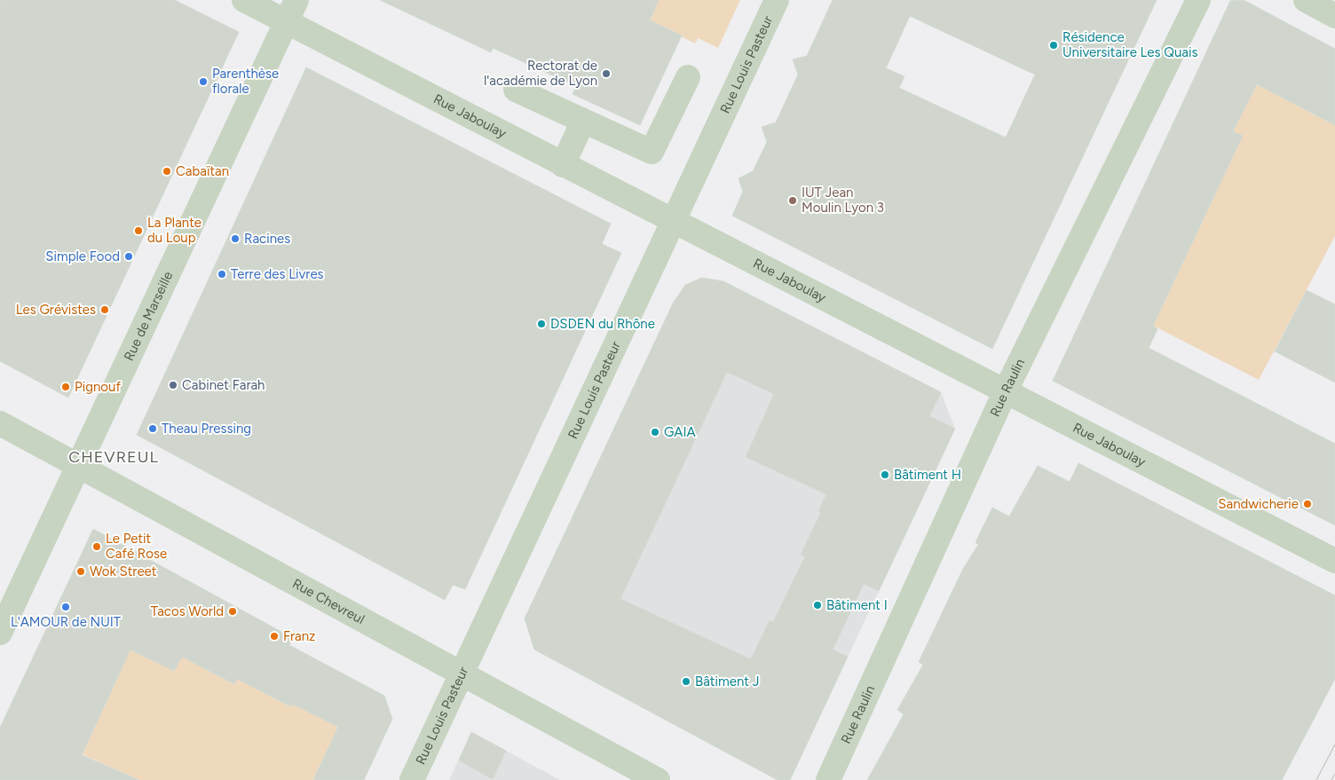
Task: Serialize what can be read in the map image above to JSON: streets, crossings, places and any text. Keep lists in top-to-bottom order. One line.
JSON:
{"streets":{"street":["Rue Louis Pasteur","Rue Jaboulay","Rue de Marseille","Rue Raulin","Rue Chevreul"]},"crossings":[["Rue Louis Pasteur","Rue Jaboulay"],["Rue Louis Pasteur","Rue Chevreul"],["Rue Jaboulay","Rue de Marseille"],["Rue Jaboulay","Rue Raulin"],["Rue de Marseille","Rue Chevreul"]],"districts":["CHEVREUL"],"places":["Résidence Universitaire Les Quais","Rectorat de l'académie de Lyon","Parenthèse florale","Cabaïtan","IUT Jean Moulin Lyon 3","La Plante du Loup","Racines","Simple Food","Terre des Livres","Les Grévistes","DSDEN du Rhône","Cabinet Farah","Pignouf","Theau Pressing","GAIA","Bâtiment H","Sandwicherie","Le Petit Café Rose","Wok Street","Bâtiment I","L'AMOUR de NUIT","Tacos World","Franz","Bâtiment J"]}
